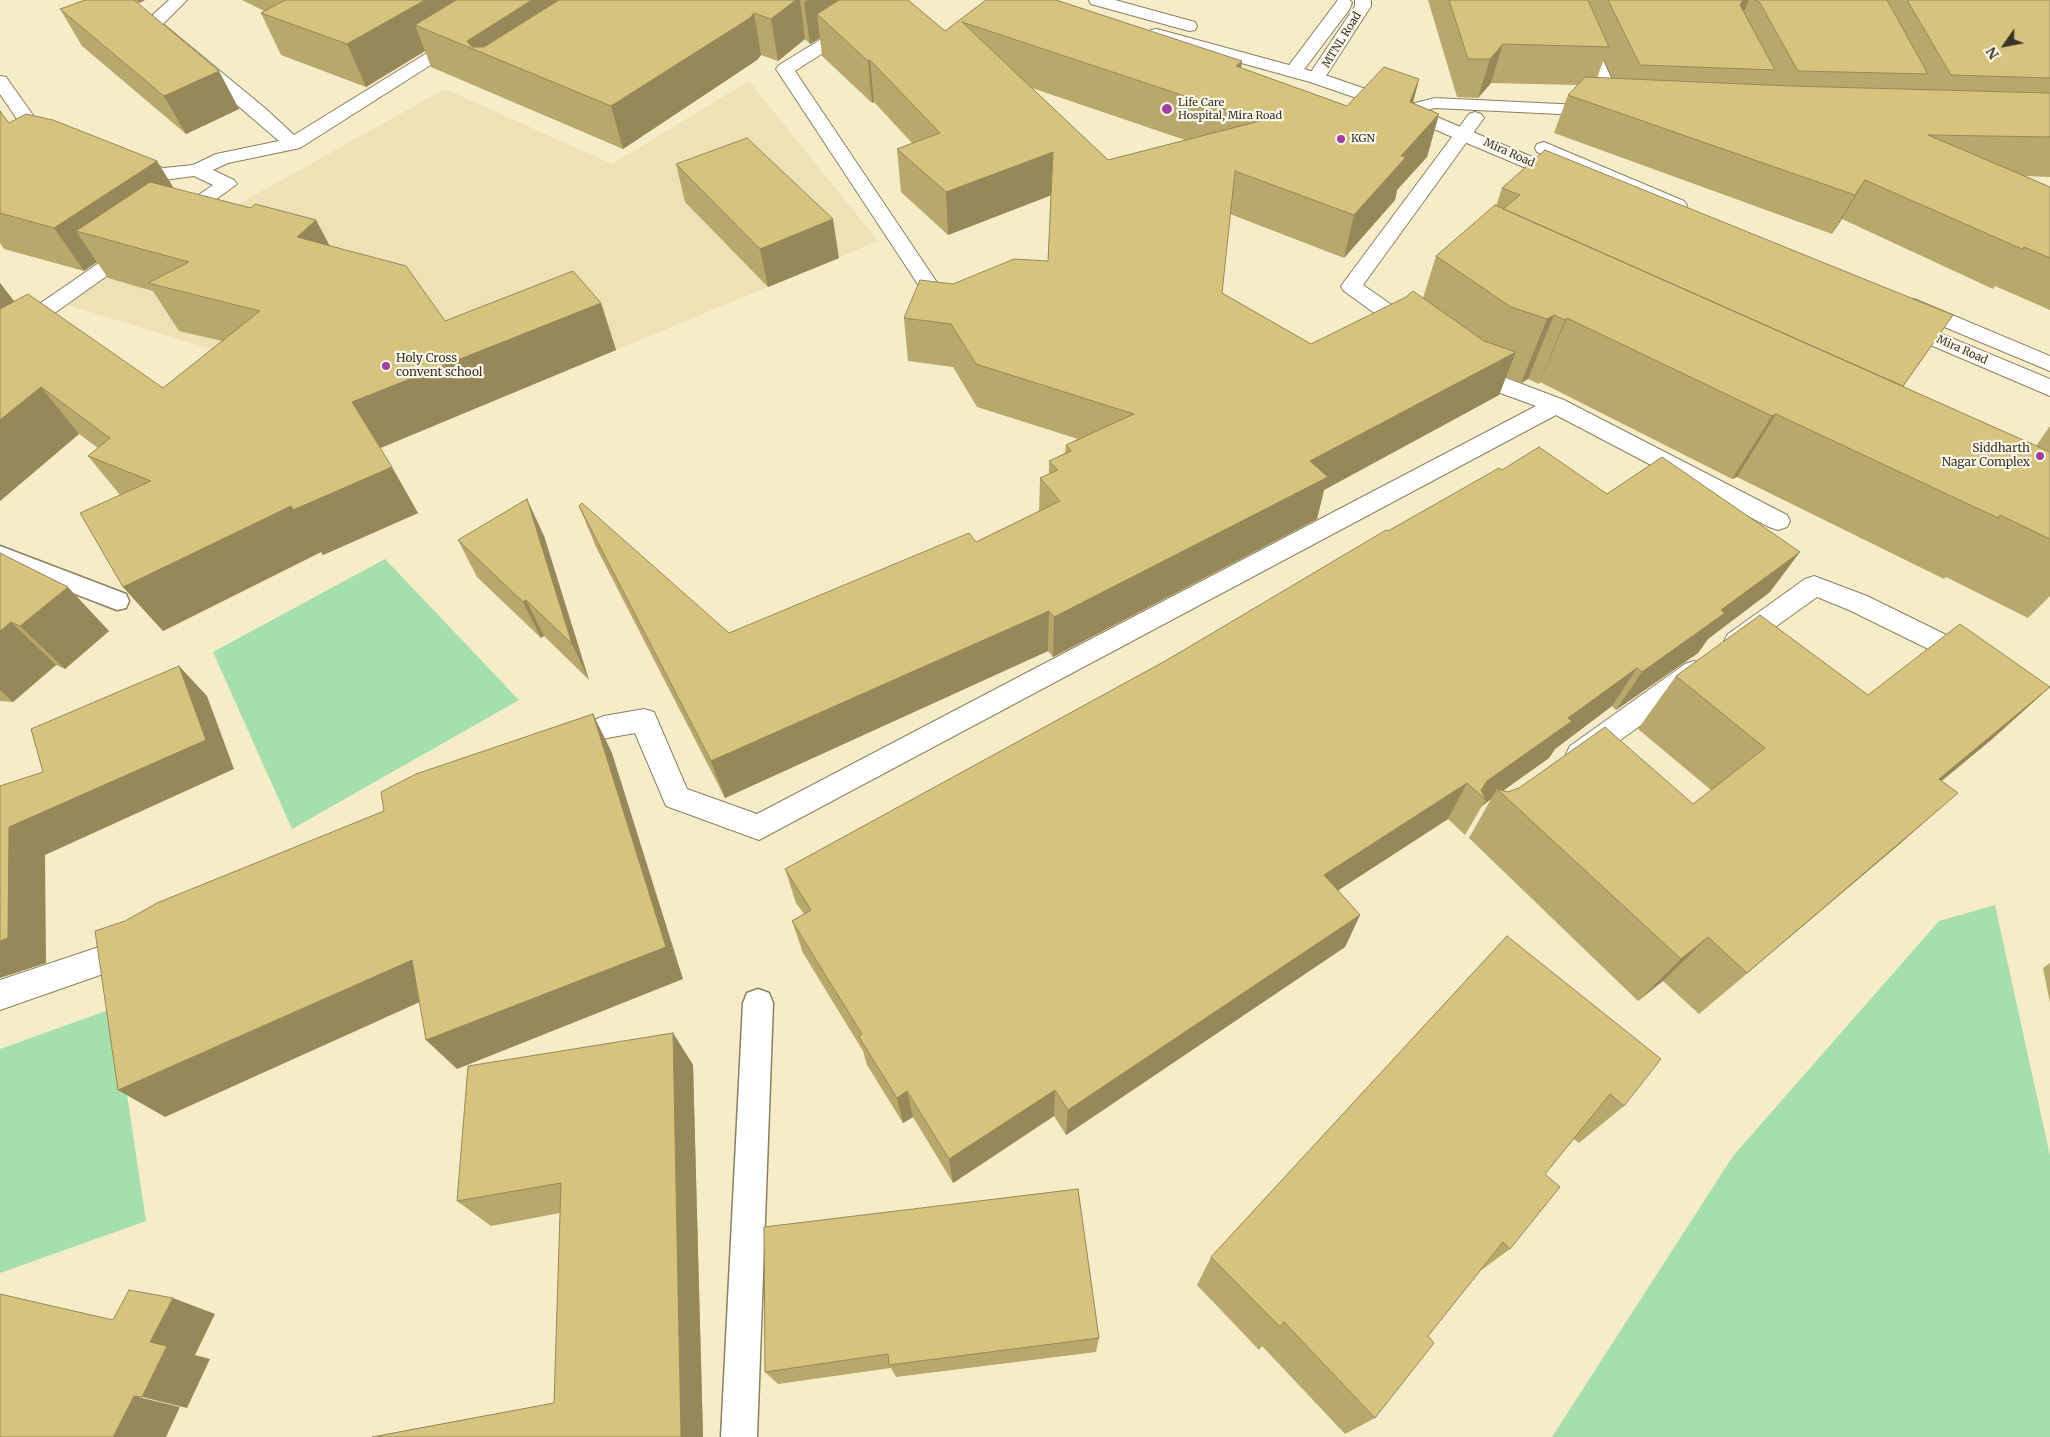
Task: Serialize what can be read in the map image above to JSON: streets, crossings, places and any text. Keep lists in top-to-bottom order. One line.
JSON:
{"streets":{"street":["MTNL Road","Mira Road"]},"crossings":[["MTNL Road","Mira Road"]],"places":["Life Care Hospital, Mira Road","KGN","Holy Cross convent school","Siddharth Nagar Complex"],"north":"bottom left"}
